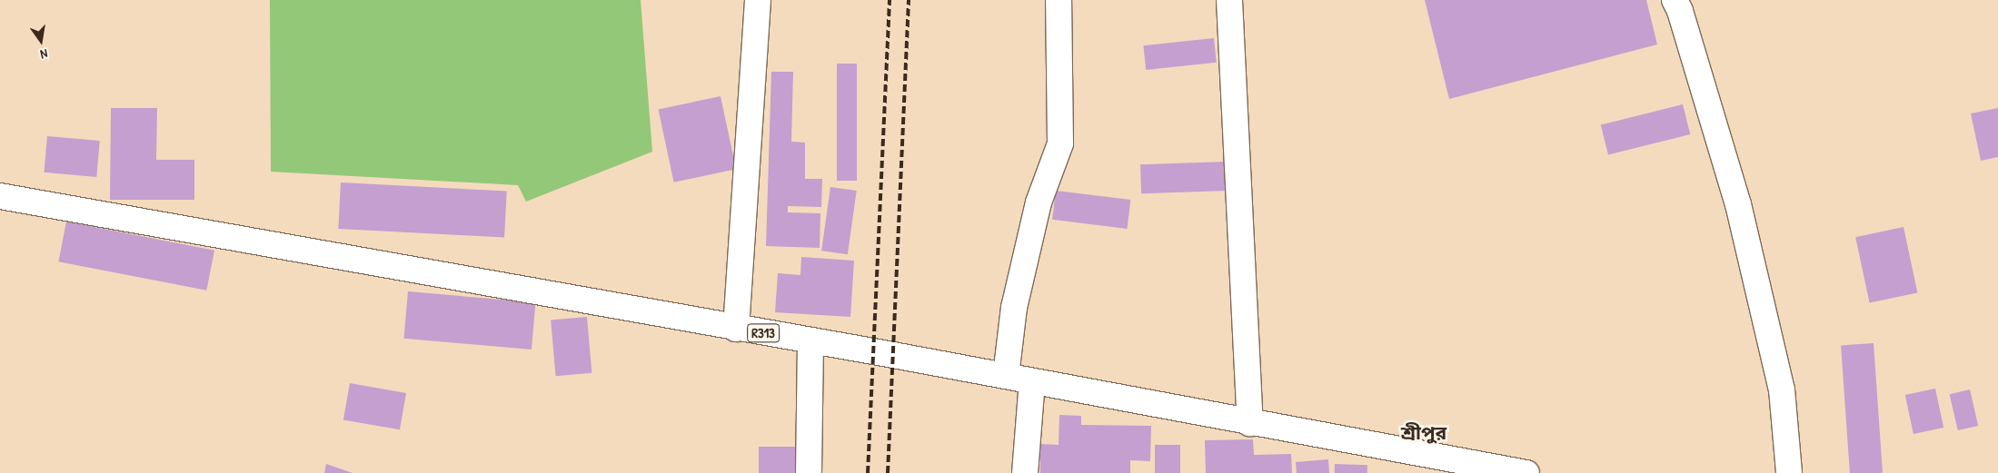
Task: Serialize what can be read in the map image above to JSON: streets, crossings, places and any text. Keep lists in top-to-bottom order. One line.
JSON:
{"streets":{"street":["R313"]},"districts":["শ্রীপুর"],"north":"bottom"}
